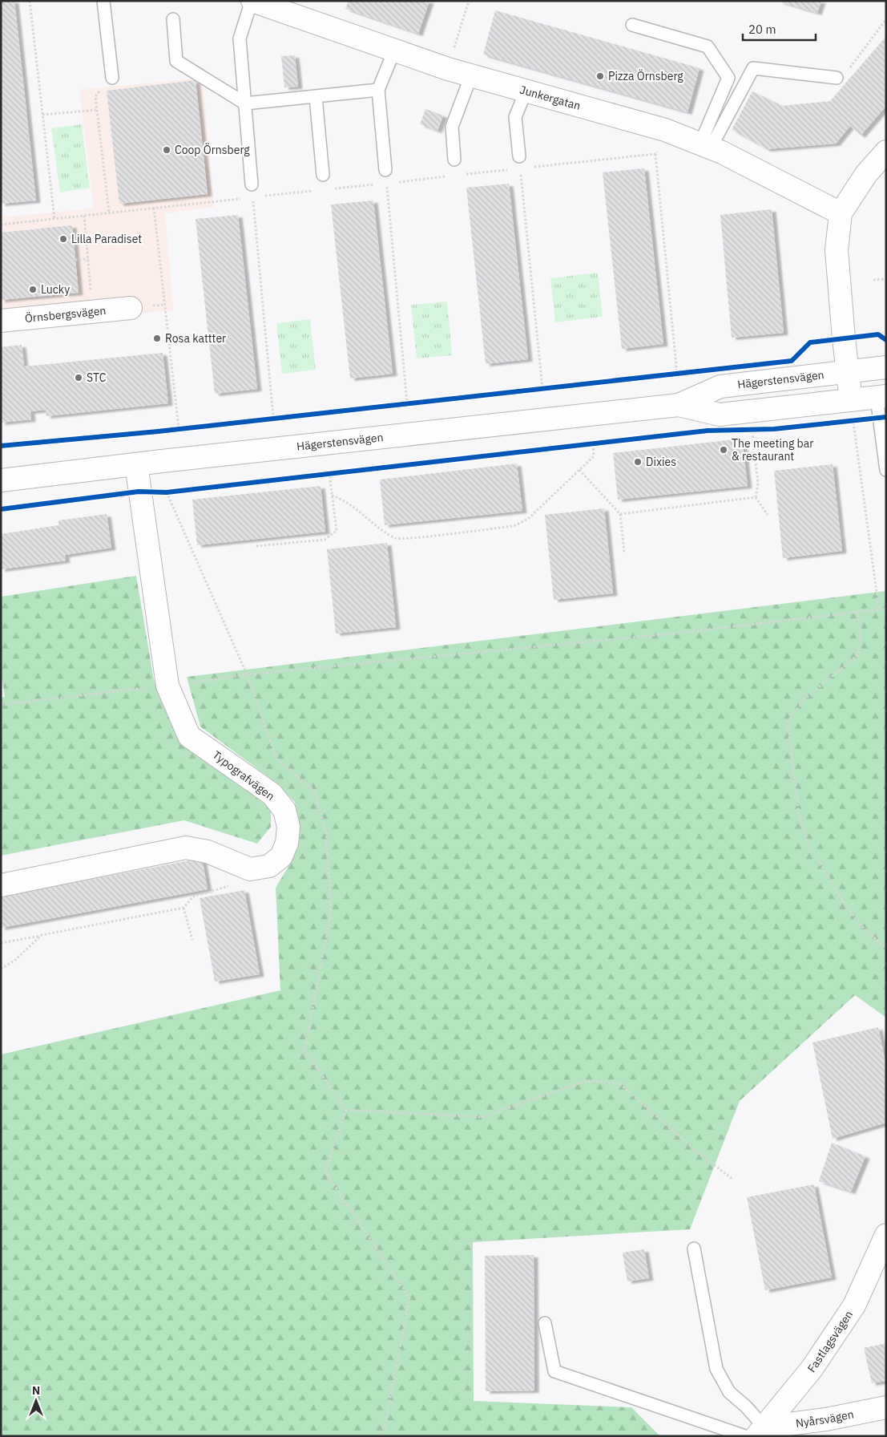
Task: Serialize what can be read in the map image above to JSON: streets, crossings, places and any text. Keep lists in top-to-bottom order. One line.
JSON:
{"streets":{"street":["Junkergatan","Örnsbergsvägen","Hägerstensvägen","Typografvägen","Fastlagsvägen","Nyårsvägen"]},"crossings":[["Hägerstensvägen","Typografvägen"],["Fastlagsvägen","Nyårsvägen"]],"places":["Pizza Örnsberg","Coop Örnsberg","Lilla Paradiset","Lucky","Rosa kattter","STC","The meeting bar & restaurant","Dixies"],"scale_bar":"20 m","north":"top"}
